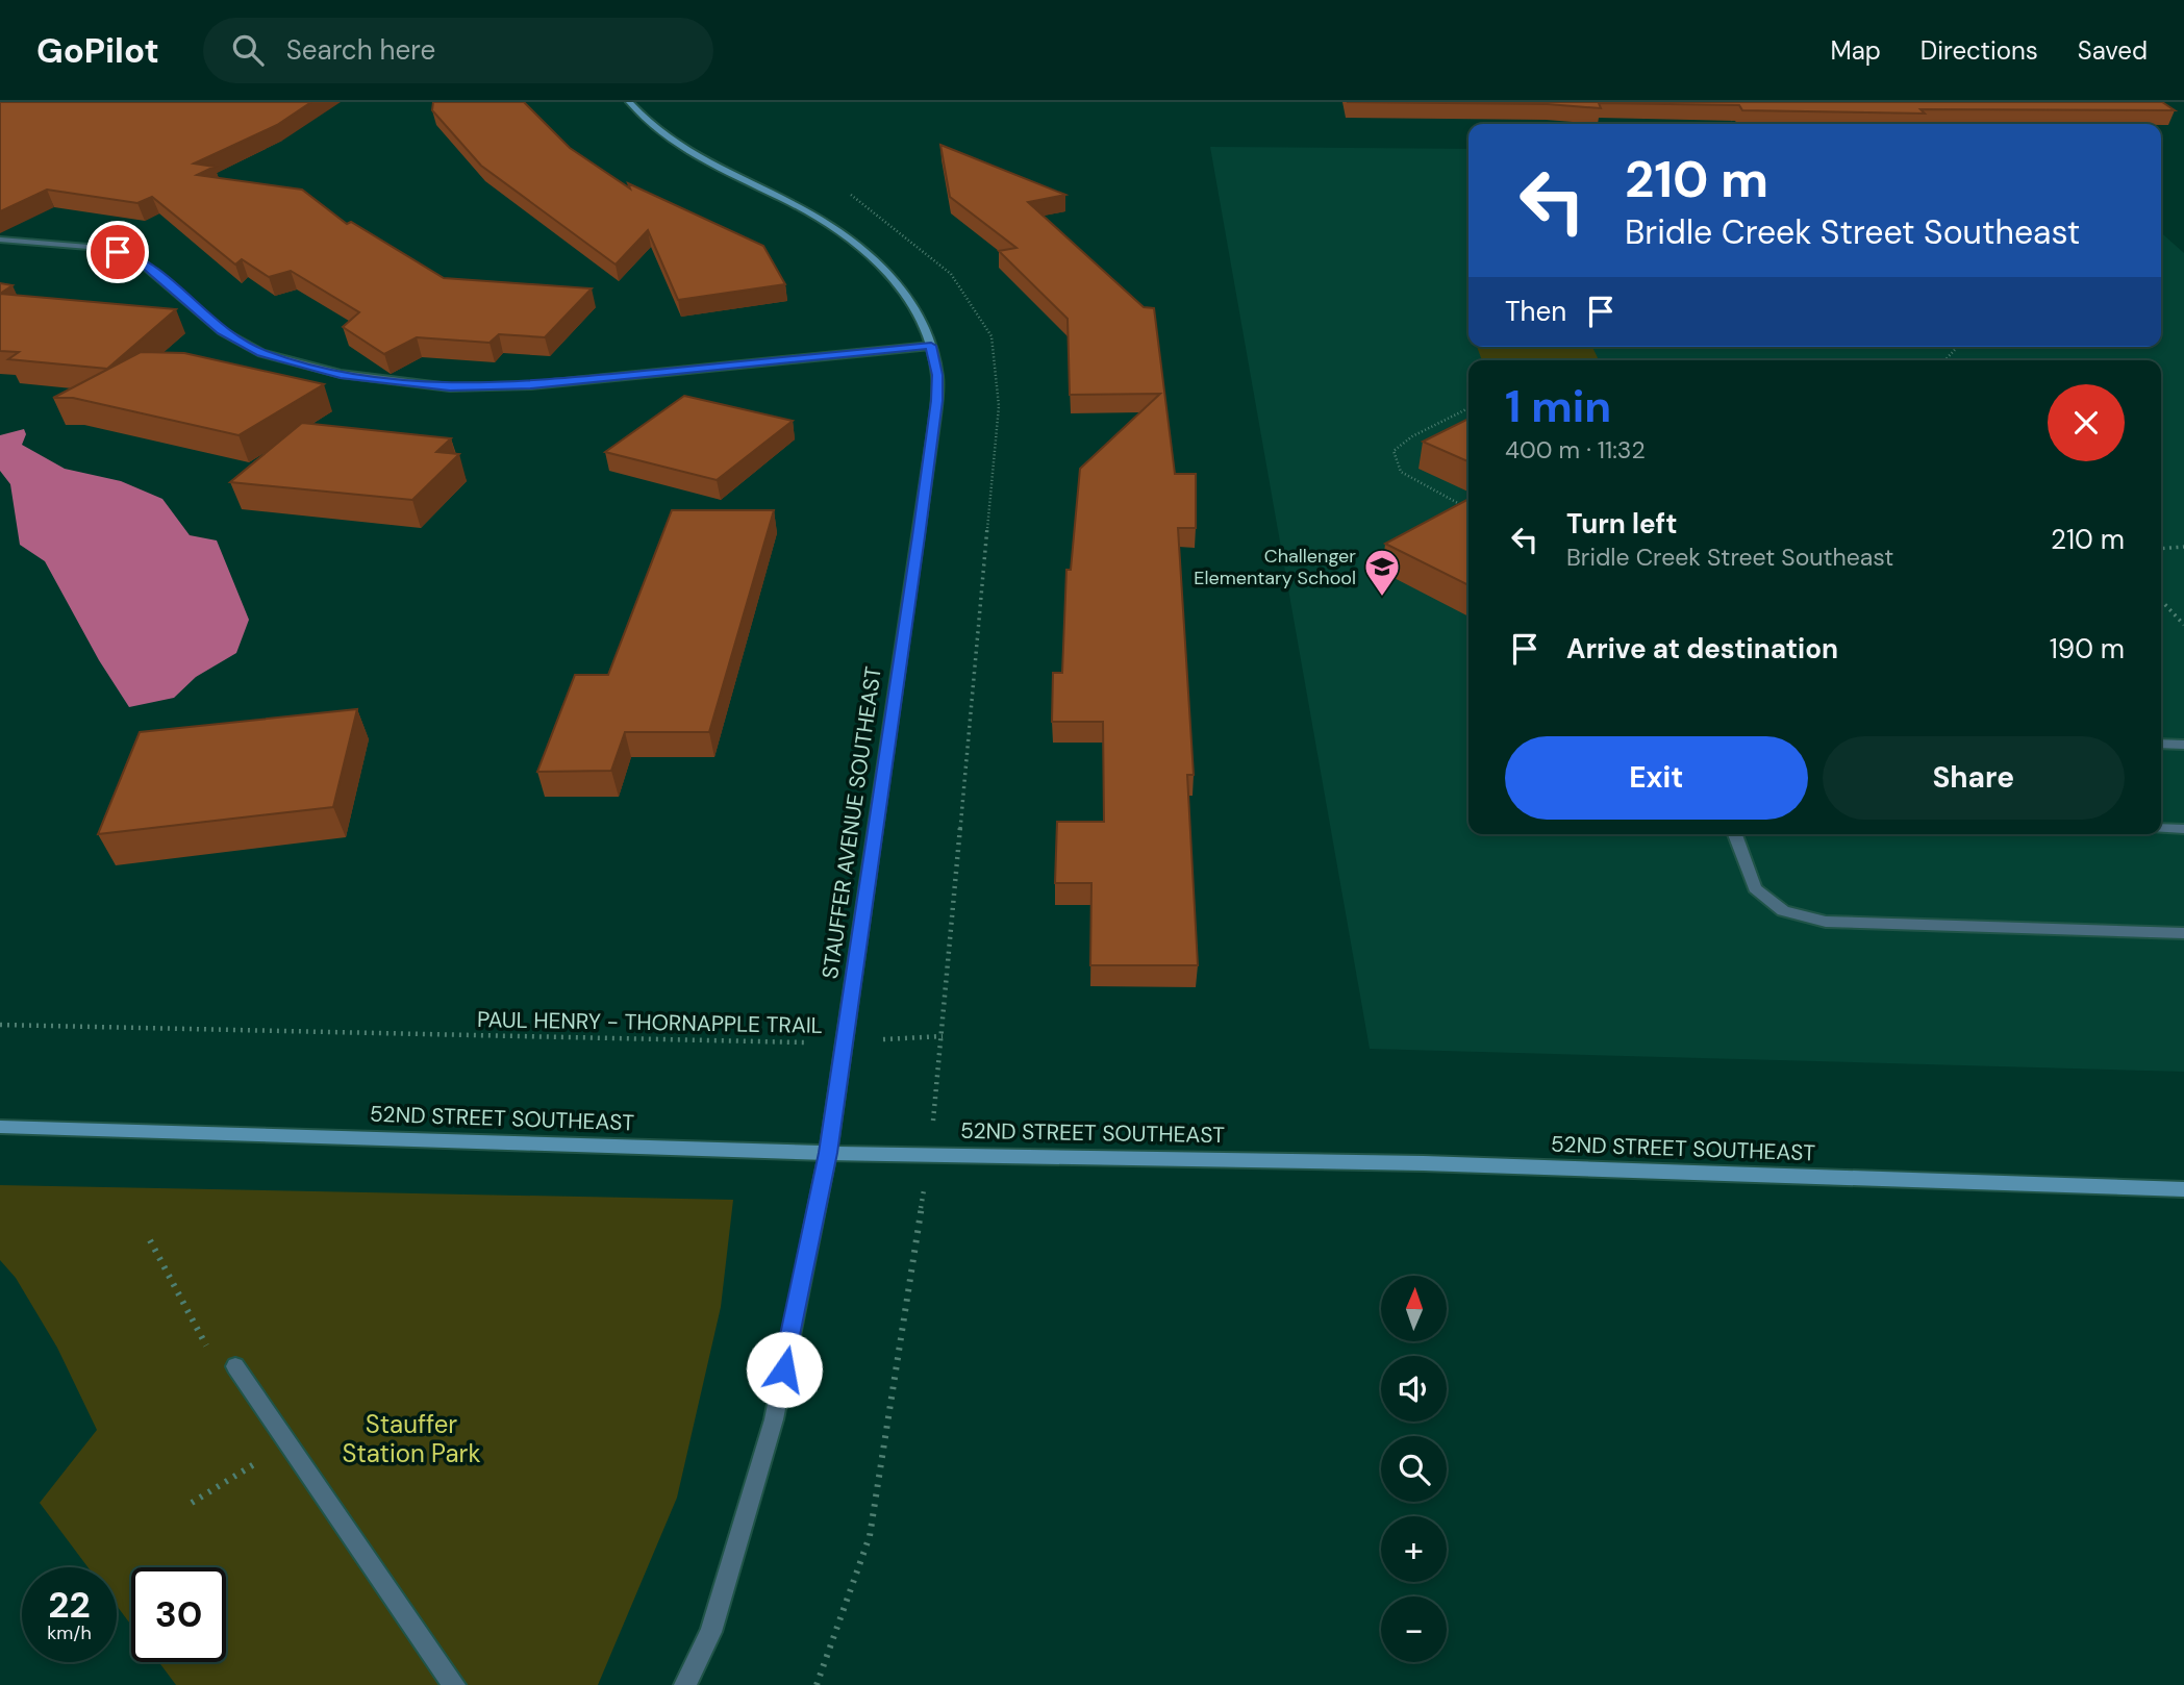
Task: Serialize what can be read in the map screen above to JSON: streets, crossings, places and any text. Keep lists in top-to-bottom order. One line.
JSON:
{"streets":{"street":["STAUFFER AVENUE SOUTHEAST","52ND STREET SOUTHEAST"],"path":["PAUL HENRY - THORNAPPLE TRAIL"]},"crossings":[["STAUFFER AVENUE SOUTHEAST","PAUL HENRY - THORNAPPLE TRAIL"],["STAUFFER AVENUE SOUTHEAST","52ND STREET SOUTHEAST"],["PAUL HENRY - THORNAPPLE TRAIL","52ND STREET SOUTHEAST"]],"parks":["Stauffer Station Park"],"places":{"school or university":["Challenger Elementary School"]},"north":"top","page":{"header":"GoPilot","search":"Search here","nav":["Map","Directions","Saved"],"turn":["210 m","Bridle Creek Street Southeast"],"then":"Then","heading":["1 min","400 m · 11:32"],"list":[{"name":"Turn left","note":"Bridle Creek Street Southeast","value":"210 m"},{"name":"Arrive at destination","value":"190 m"}],"buttons":["Exit","Share"],"map_buttons":["+","−"],"speed":"22 km/h","limit":"30"}}
